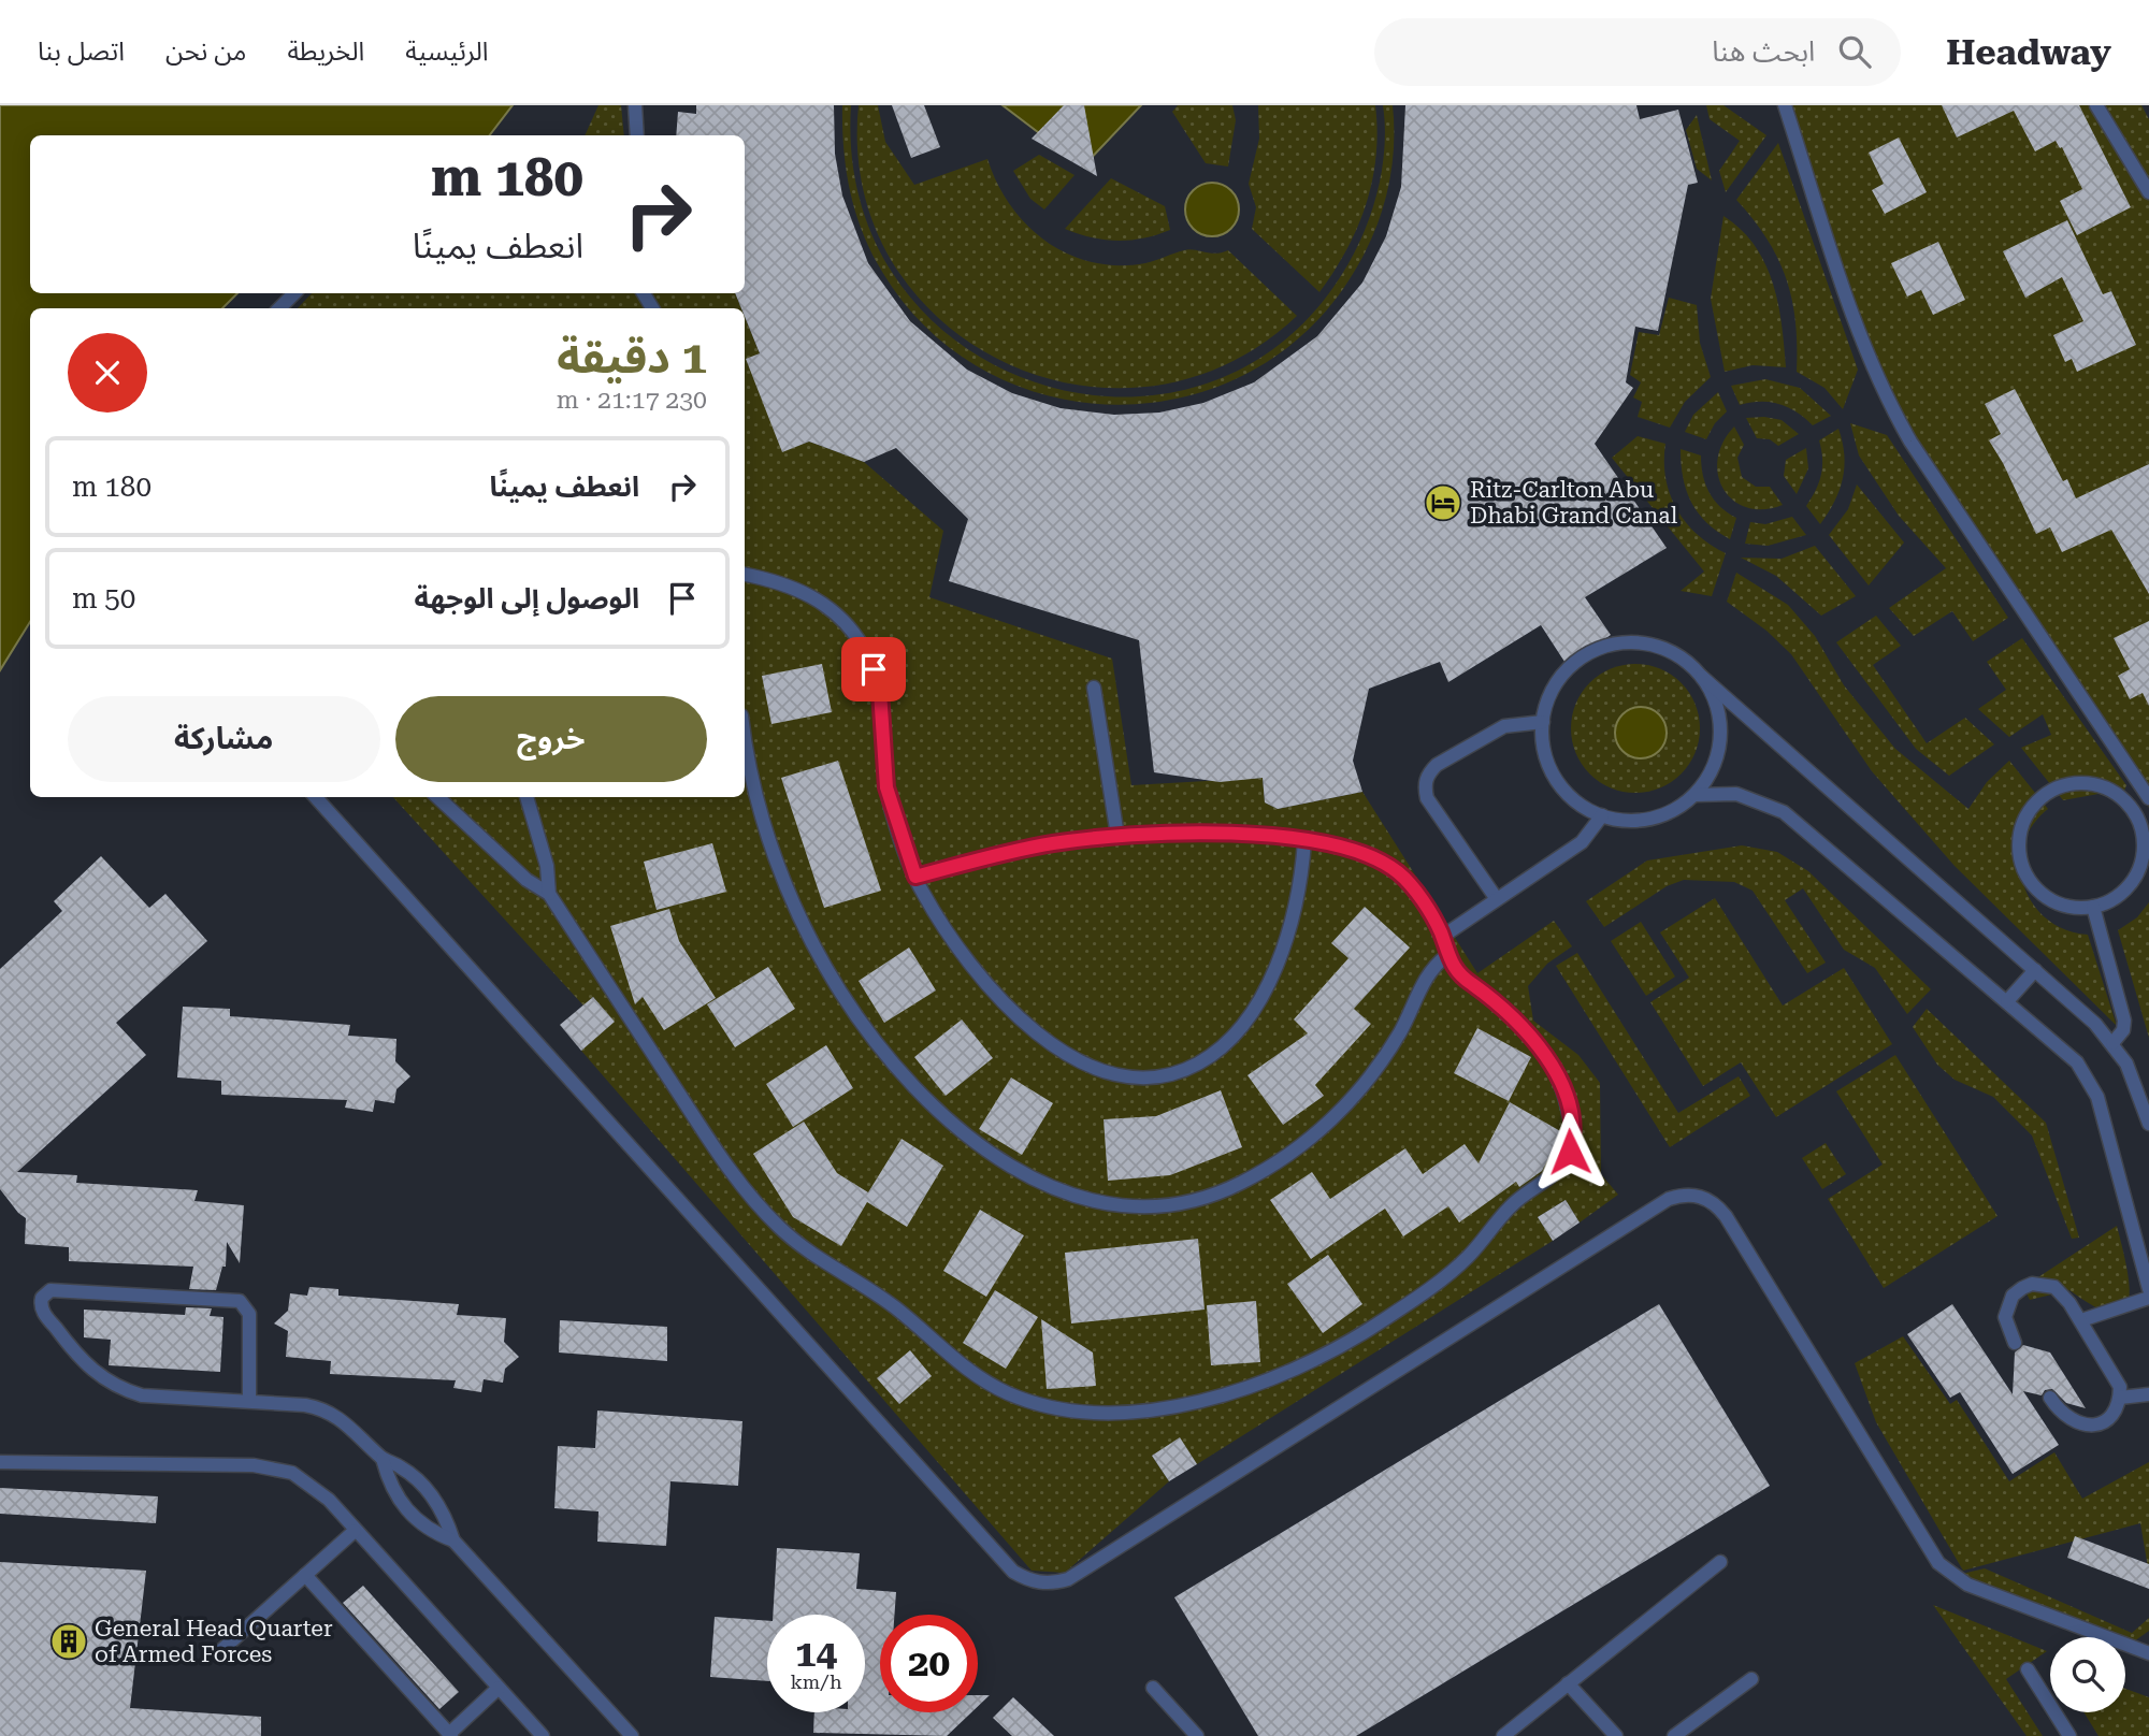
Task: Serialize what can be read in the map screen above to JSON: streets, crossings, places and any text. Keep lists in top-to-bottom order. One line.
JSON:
{"places":{"hotel":["Ritz-Carlton Abu Dhabi Grand Canal"],"building":["General Head Quarter of Armed Forces"]},"page":{"header":"Headway","search":"ابحث هنا","nav":["الرئيسية","الخريطة","من نحن","اتصل بنا"],"turn":["180 m","انعطف يمينًا"],"heading":["1 دقيقة","230 m · 21:17"],"list":[{"name":"انعطف يمينًا","value":"180 m"},{"name":"الوصول إلى الوجهة","value":"50 m"}],"buttons":["خروج","مشاركة"],"speed":"14 km/h","limit":"20"}}
